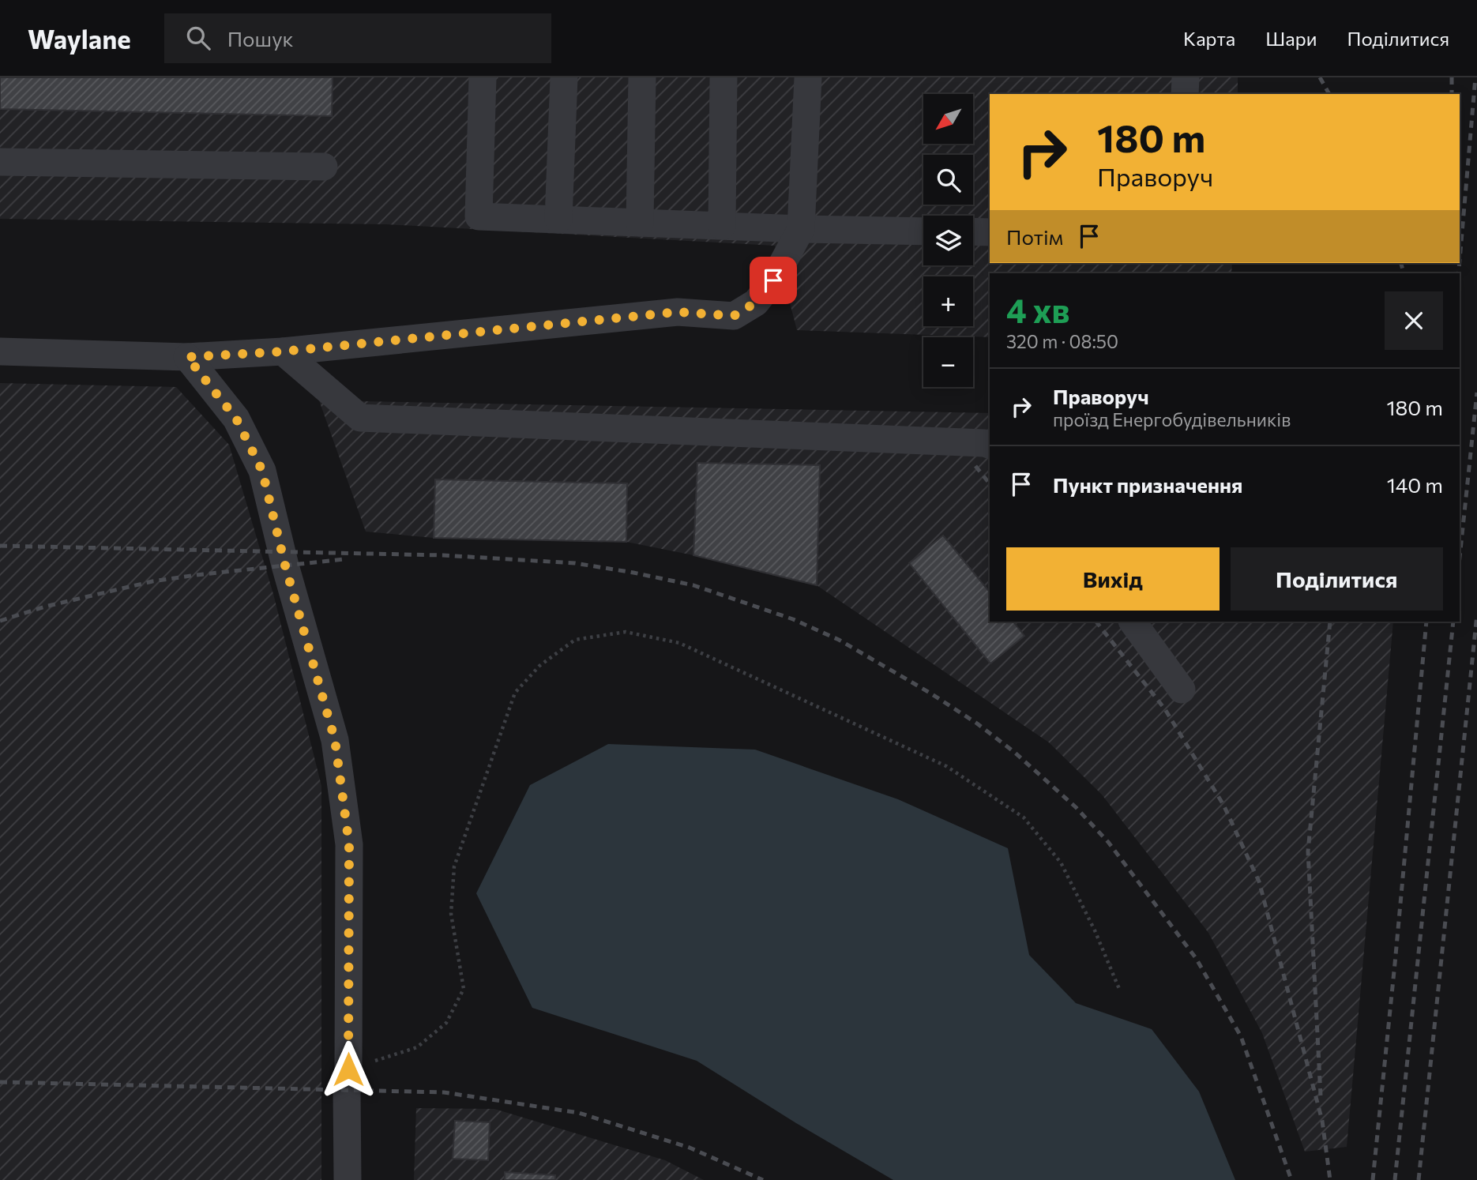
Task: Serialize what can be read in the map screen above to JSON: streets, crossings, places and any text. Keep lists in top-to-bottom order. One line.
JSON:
{"north":"bottom left","page":{"header":"Waylane","search":"Пошук","nav":["Карта","Шари","Поділитися"],"map_buttons":["+","−"],"turn":["180 m","Праворуч"],"then":"Потім","heading":["4 хв","320 m · 08:50"],"list":[{"name":"Праворуч","note":"проїзд Енергобудівельників","value":"180 m"},{"name":"Пункт призначення","value":"140 m"}],"buttons":["Вихід","Поділитися"]}}
